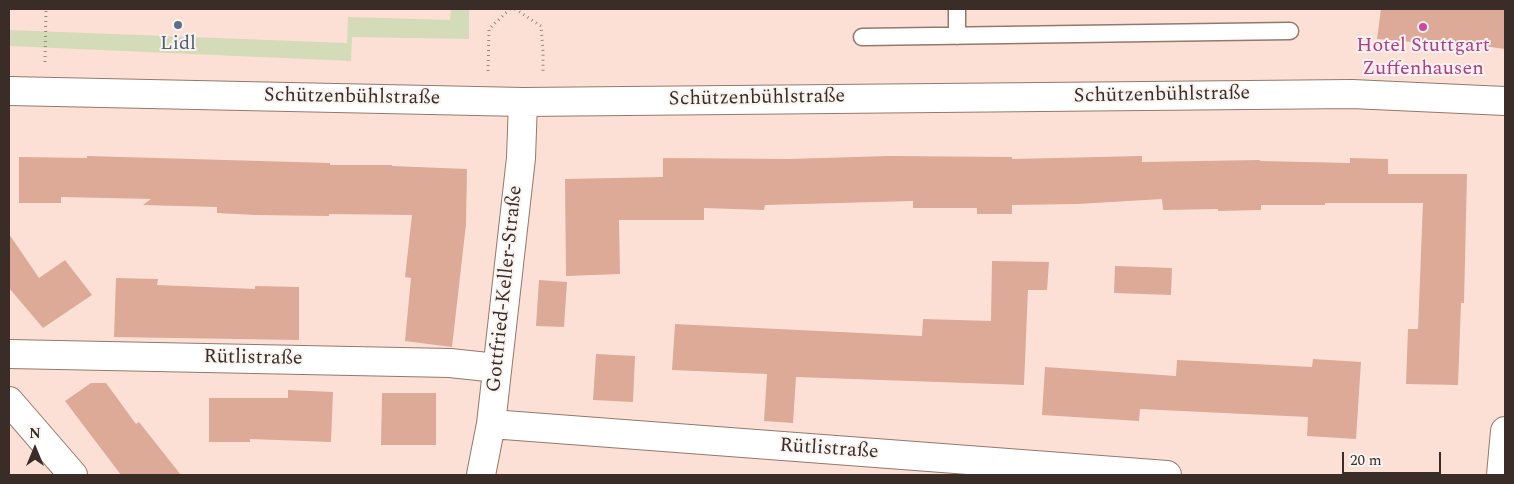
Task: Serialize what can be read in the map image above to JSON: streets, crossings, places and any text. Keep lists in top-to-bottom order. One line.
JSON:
{"streets":{"street":["Schützenbühlstraße","Gottfried-Keller-Straße","Rütlistraße"]},"crossings":[["Schützenbühlstraße","Gottfried-Keller-Straße"],["Gottfried-Keller-Straße","Rütlistraße"]],"places":["Lidl","Hotel Stuttgart Zuffenhausen"],"scale_bar":"20 m","north":"top"}
